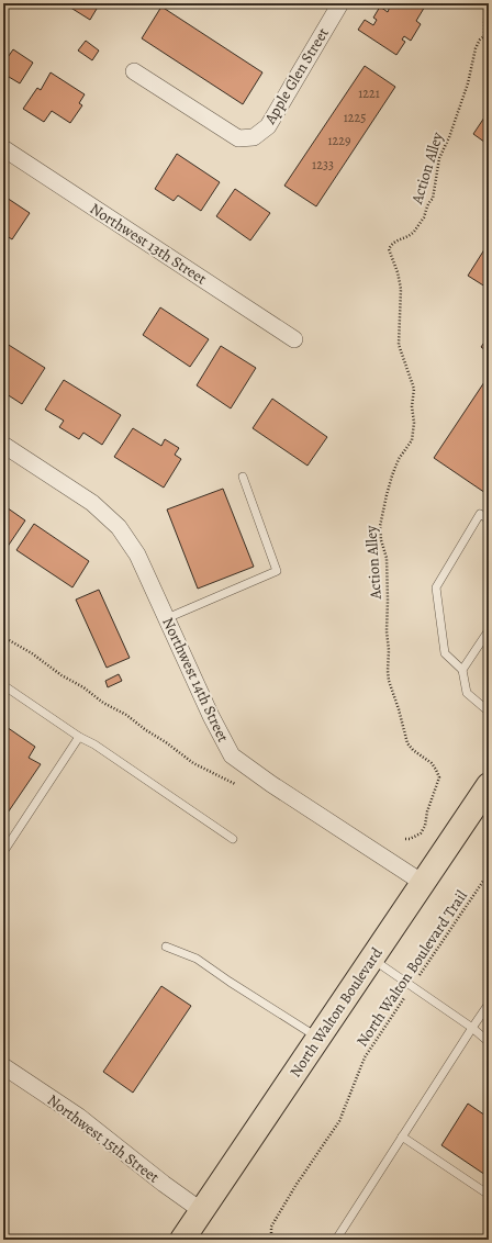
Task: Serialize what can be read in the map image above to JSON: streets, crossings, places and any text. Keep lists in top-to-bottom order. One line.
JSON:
{"streets":{"main road":["North Walton Boulevard"],"street":["Apple Glen Street","Northwest 13th Street","Northwest 14th Street","Northwest 15th Street"],"path":["Action Alley","North Walton Boulevard Trail"]},"crossings":[["Northwest 14th Street","North Walton Boulevard"],["North Walton Boulevard","Northwest 15th Street"]],"house_numbers":["1221","1225","1229","1233"]}
